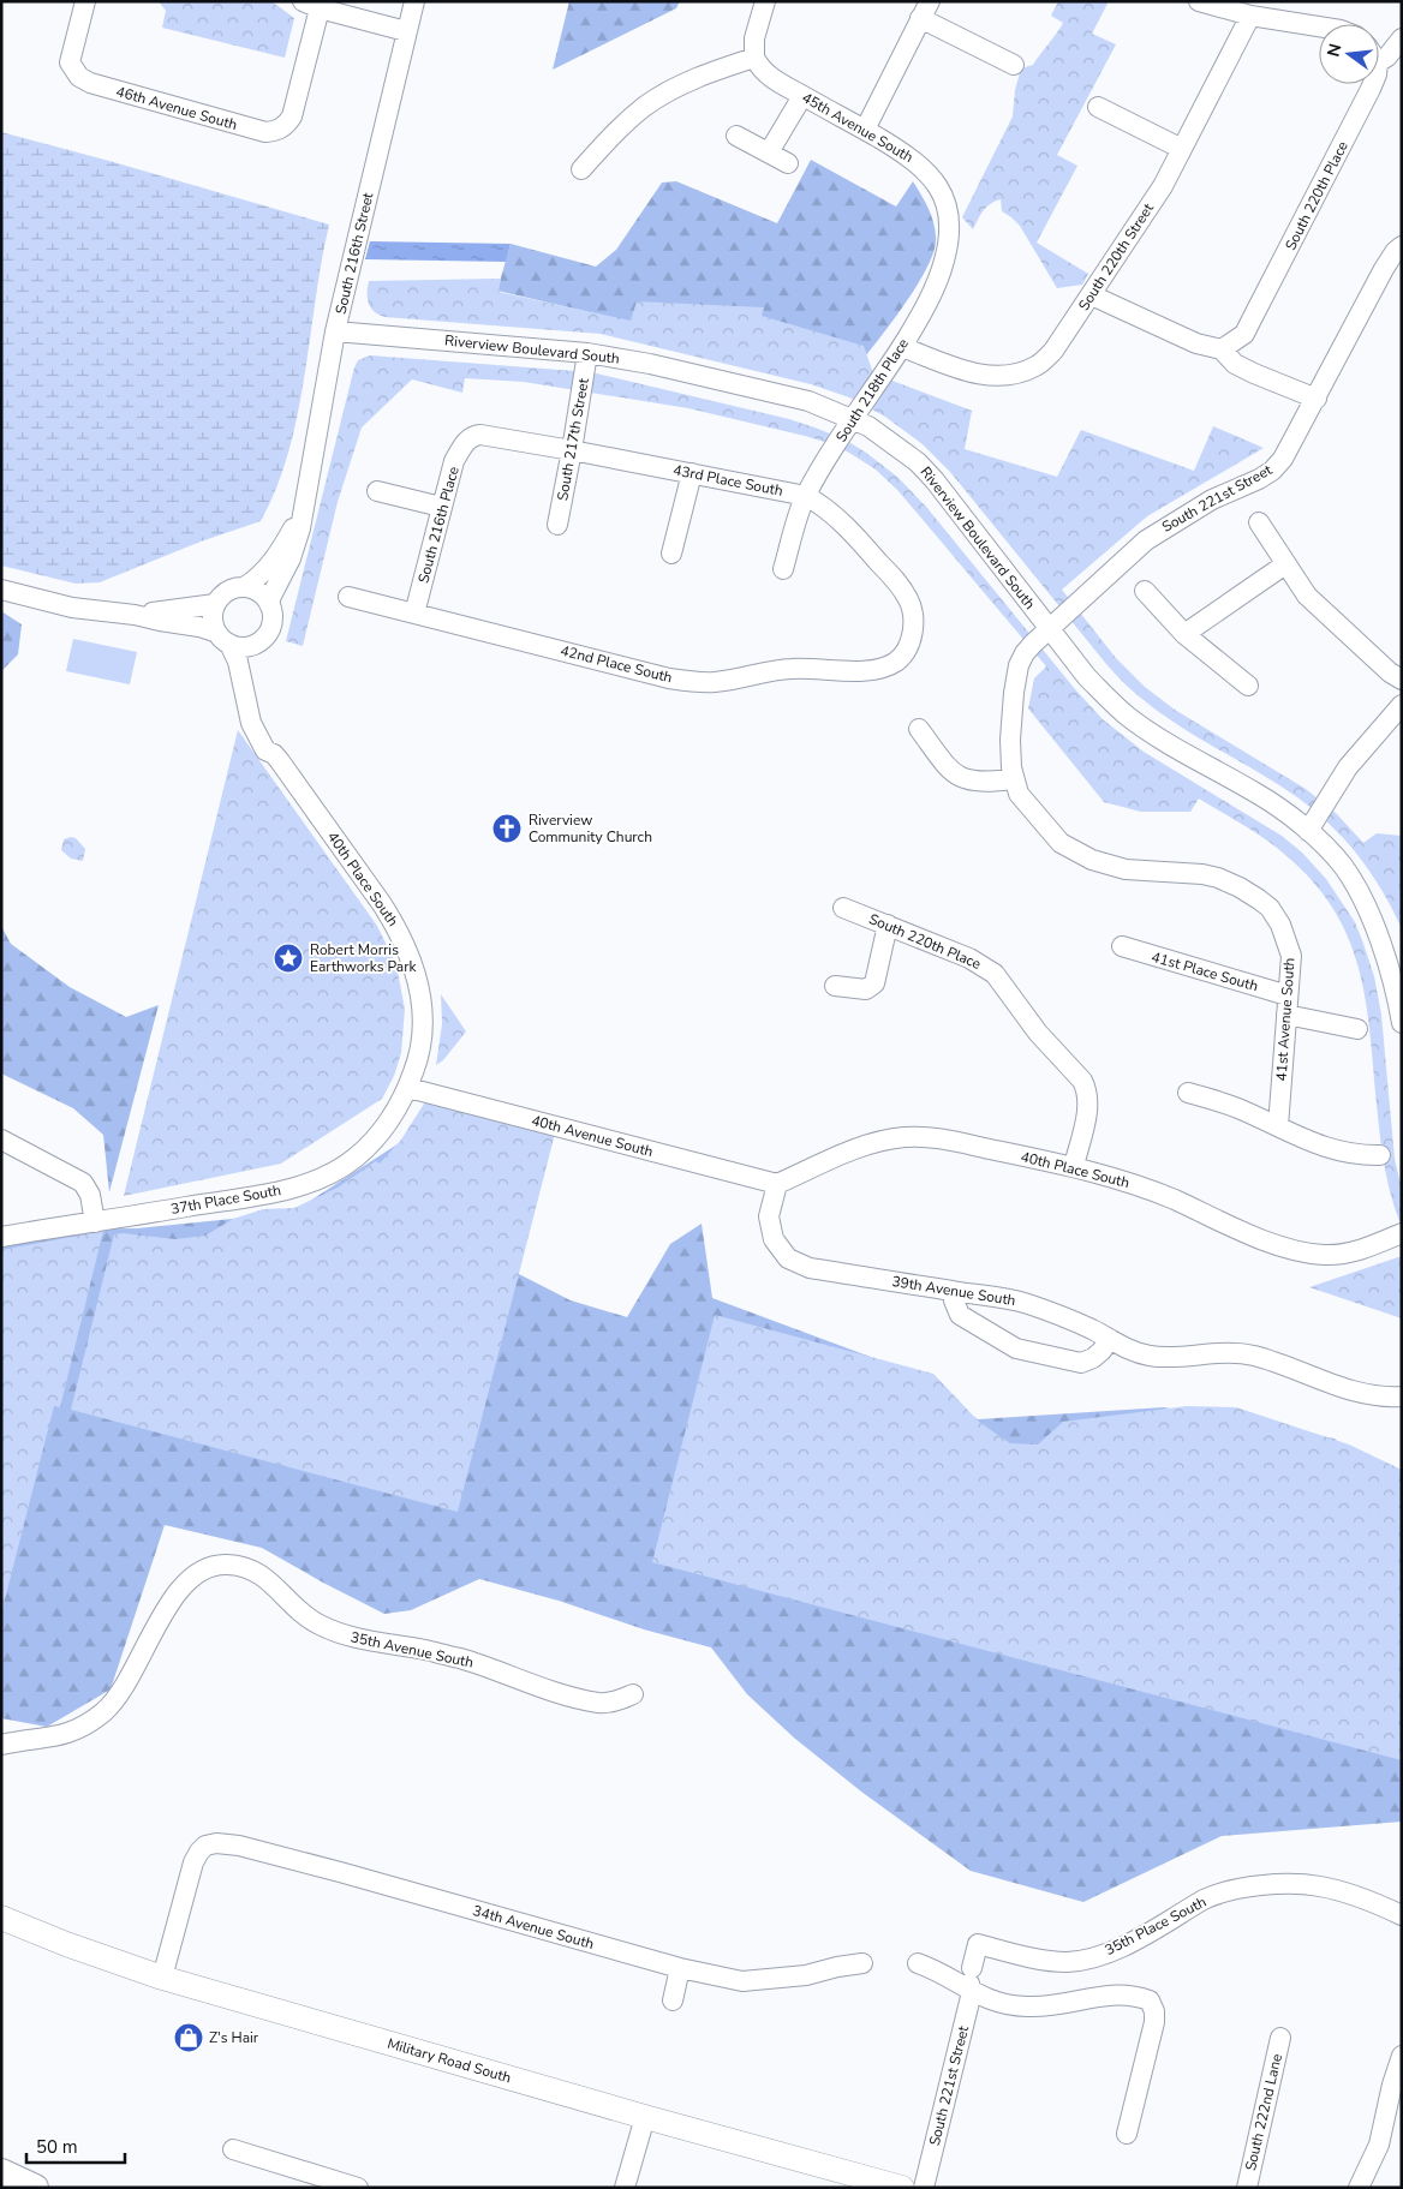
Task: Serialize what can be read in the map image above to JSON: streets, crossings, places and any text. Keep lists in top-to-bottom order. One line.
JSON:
{"streets":{"main road":["Military Road South"],"street":["46th Avenue South","45th Avenue South","South 220th Place","South 216th Street","South 220th Street","Riverview Boulevard South","South 218th Place","South 217th Street","43rd Place South","South 221st Street","South 216th Place","42nd Place South","40th Place South","41st Place South","41st Avenue South","40th Avenue South","37th Place South","39th Avenue South","35th Avenue South","35th Place South","34th Avenue South","South 222nd Lane"]},"crossings":[["45th Avenue South","South 218th Place"],["South 220th Place","40th Place South"],["South 216th Street","Riverview Boulevard South"],["South 216th Street","40th Place South"],["South 220th Street","South 218th Place"],["Riverview Boulevard South","South 218th Place"],["Riverview Boulevard South","South 217th Street"],["Riverview Boulevard South","South 221st Street"],["South 218th Place","43rd Place South"],["South 217th Street","43rd Place South"],["43rd Place South","South 216th Place"],["43rd Place South","42nd Place South"],["South 221st Street","41st Avenue South"],["South 221st Street","35th Place South"],["South 216th Place","42nd Place South"],["40th Place South","40th Avenue South"],["40th Place South","37th Place South"],["40th Place South","39th Avenue South"],["41st Place South","41st Avenue South"],["40th Avenue South","37th Place South"],["40th Avenue South","39th Avenue South"],["34th Avenue South","Military Road South"]],"places":{"church":["Riverview Community Church"],"place":["Robert Morris Earthworks Park"],"shop":["Z's Hair"]},"scale_bar":"50 m","north":"left"}
